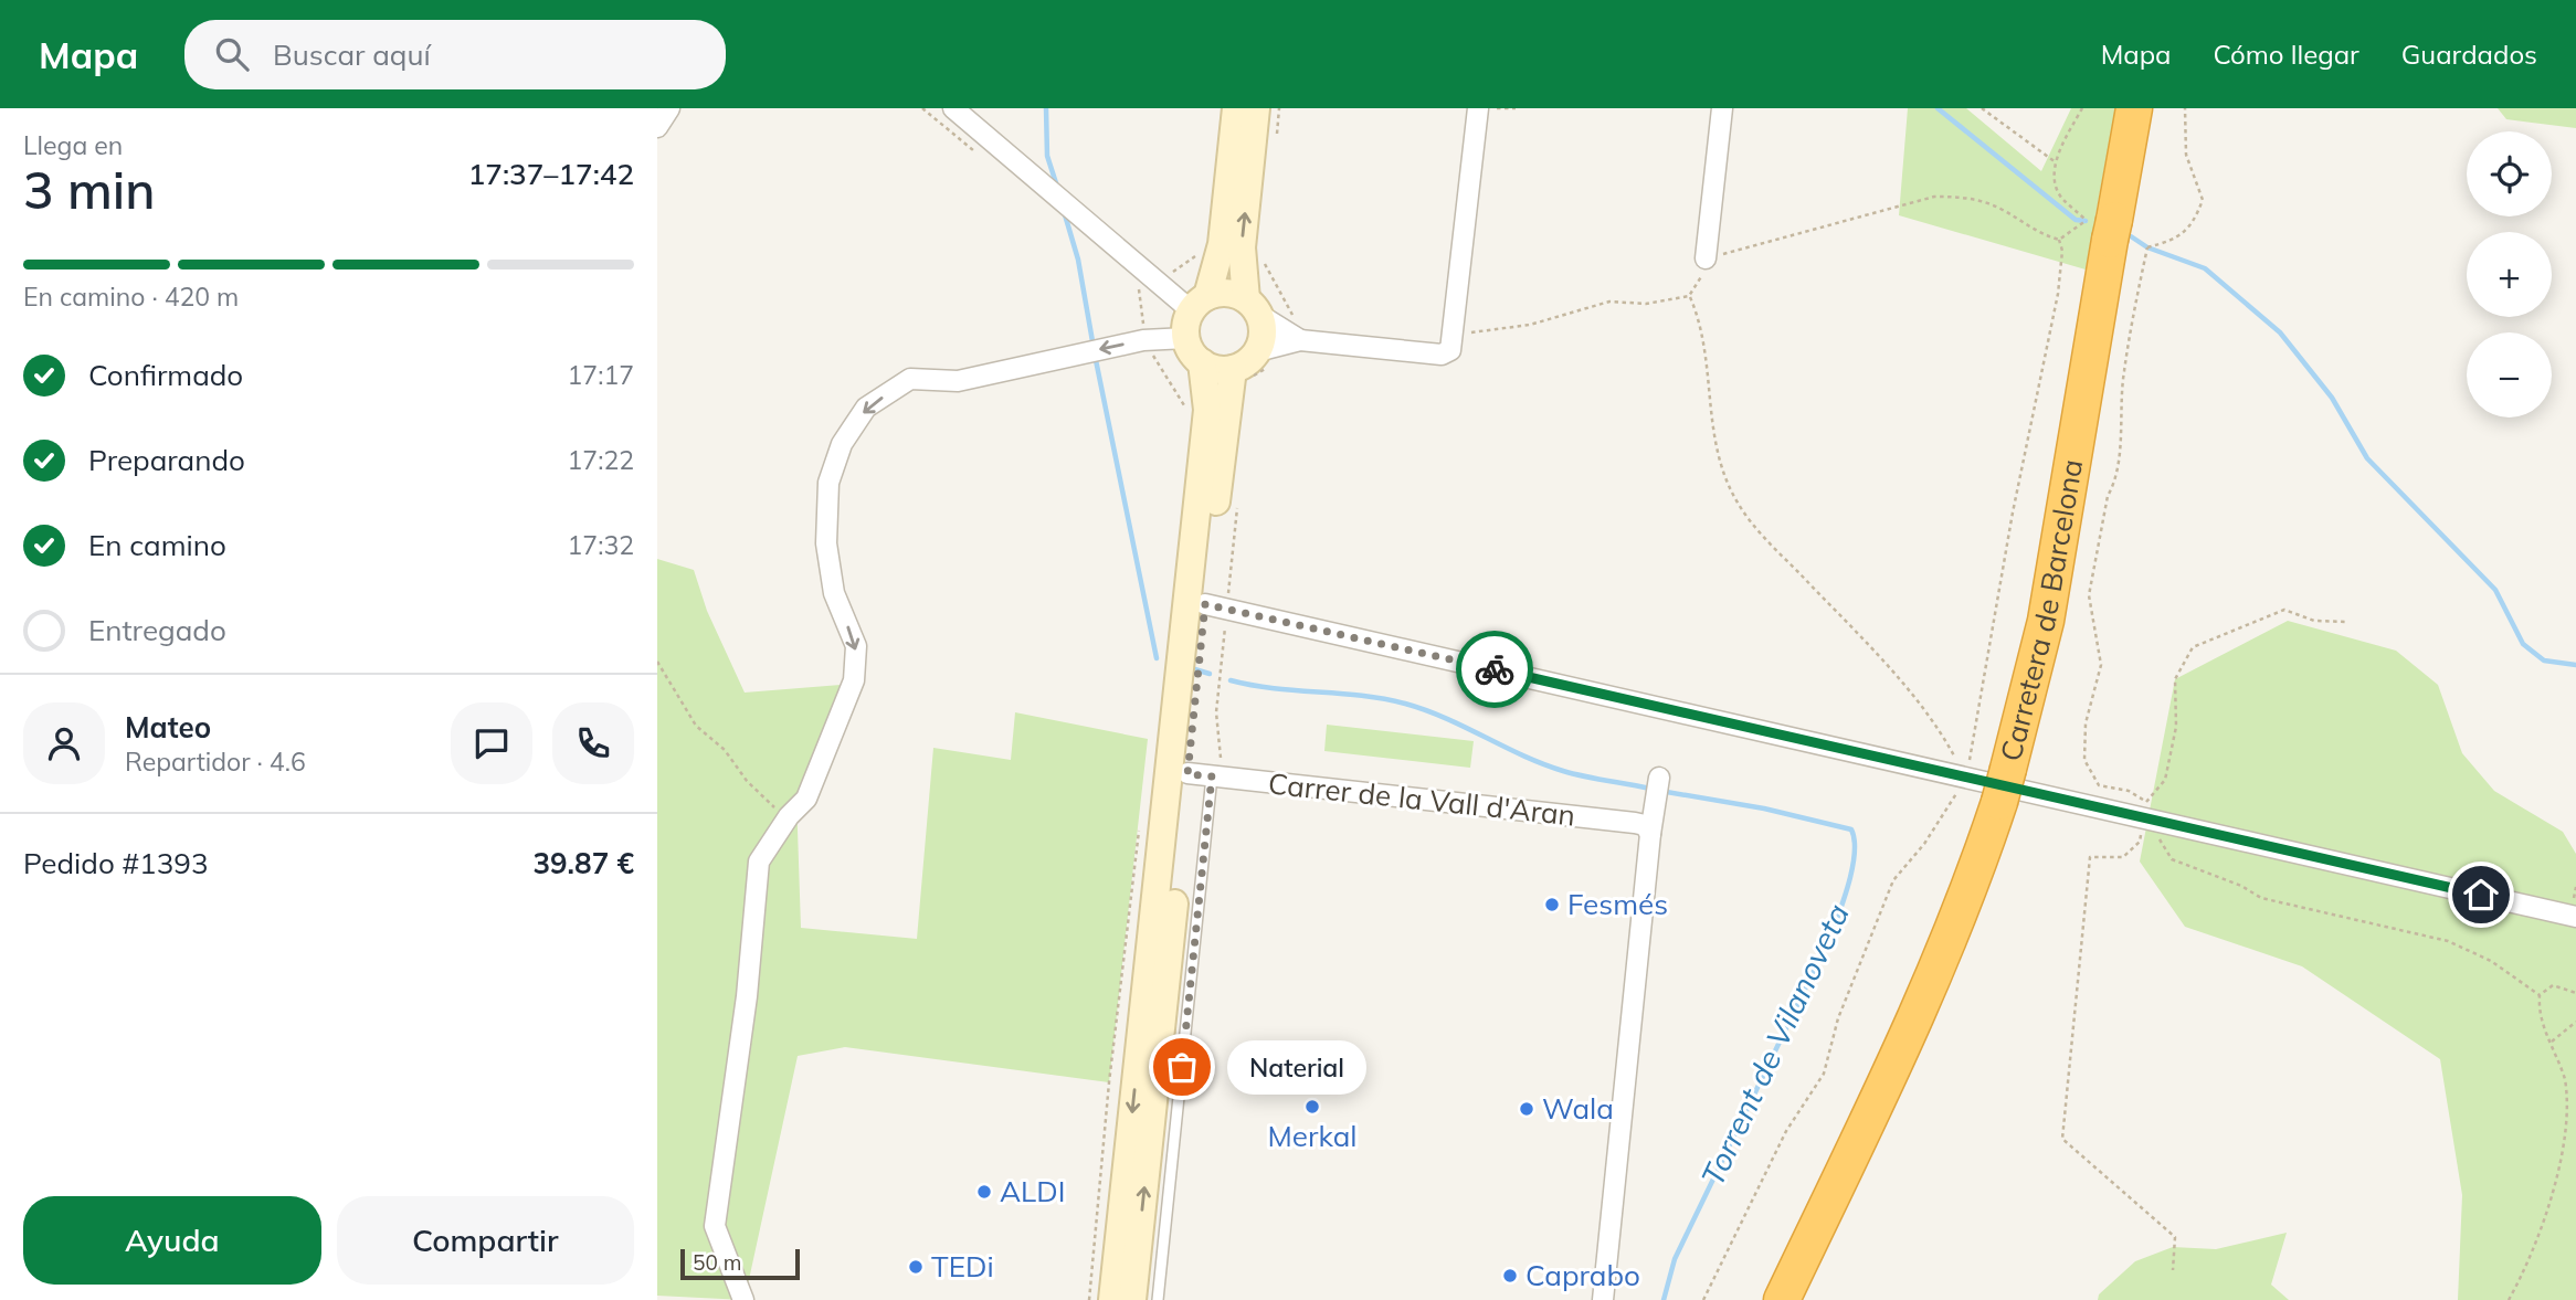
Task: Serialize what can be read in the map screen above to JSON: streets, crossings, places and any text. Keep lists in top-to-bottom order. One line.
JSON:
{"streets":{"highway":["Carretera de Barcelona"],"street":["Carrer de la Vall d'Aran"]},"water":["Torrent de Vilanoveta"],"places":["Fesmés","Naterial","Merkal","Wala","ALDI","TEDi","Caprabo"],"scale_bar":"50 m","page":{"header":"Mapa","search":"Buscar aquí","nav":["Mapa","Cómo llegar","Guardados"],"heading":["3 min","Llega en","17:37–17:42"],"panel":["Mateo","Repartidor · 4.6","Pedido #1393","39.87 €"],"map_buttons":["+","−"],"bar":"En camino · 420 m","list":[["Confirmado","17:17"],["Preparando","17:22"],["En camino","17:32"],"Entregado"],"bubble":"Naterial","buttons":["Ayuda","Compartir"],"scale":"50 m"}}
